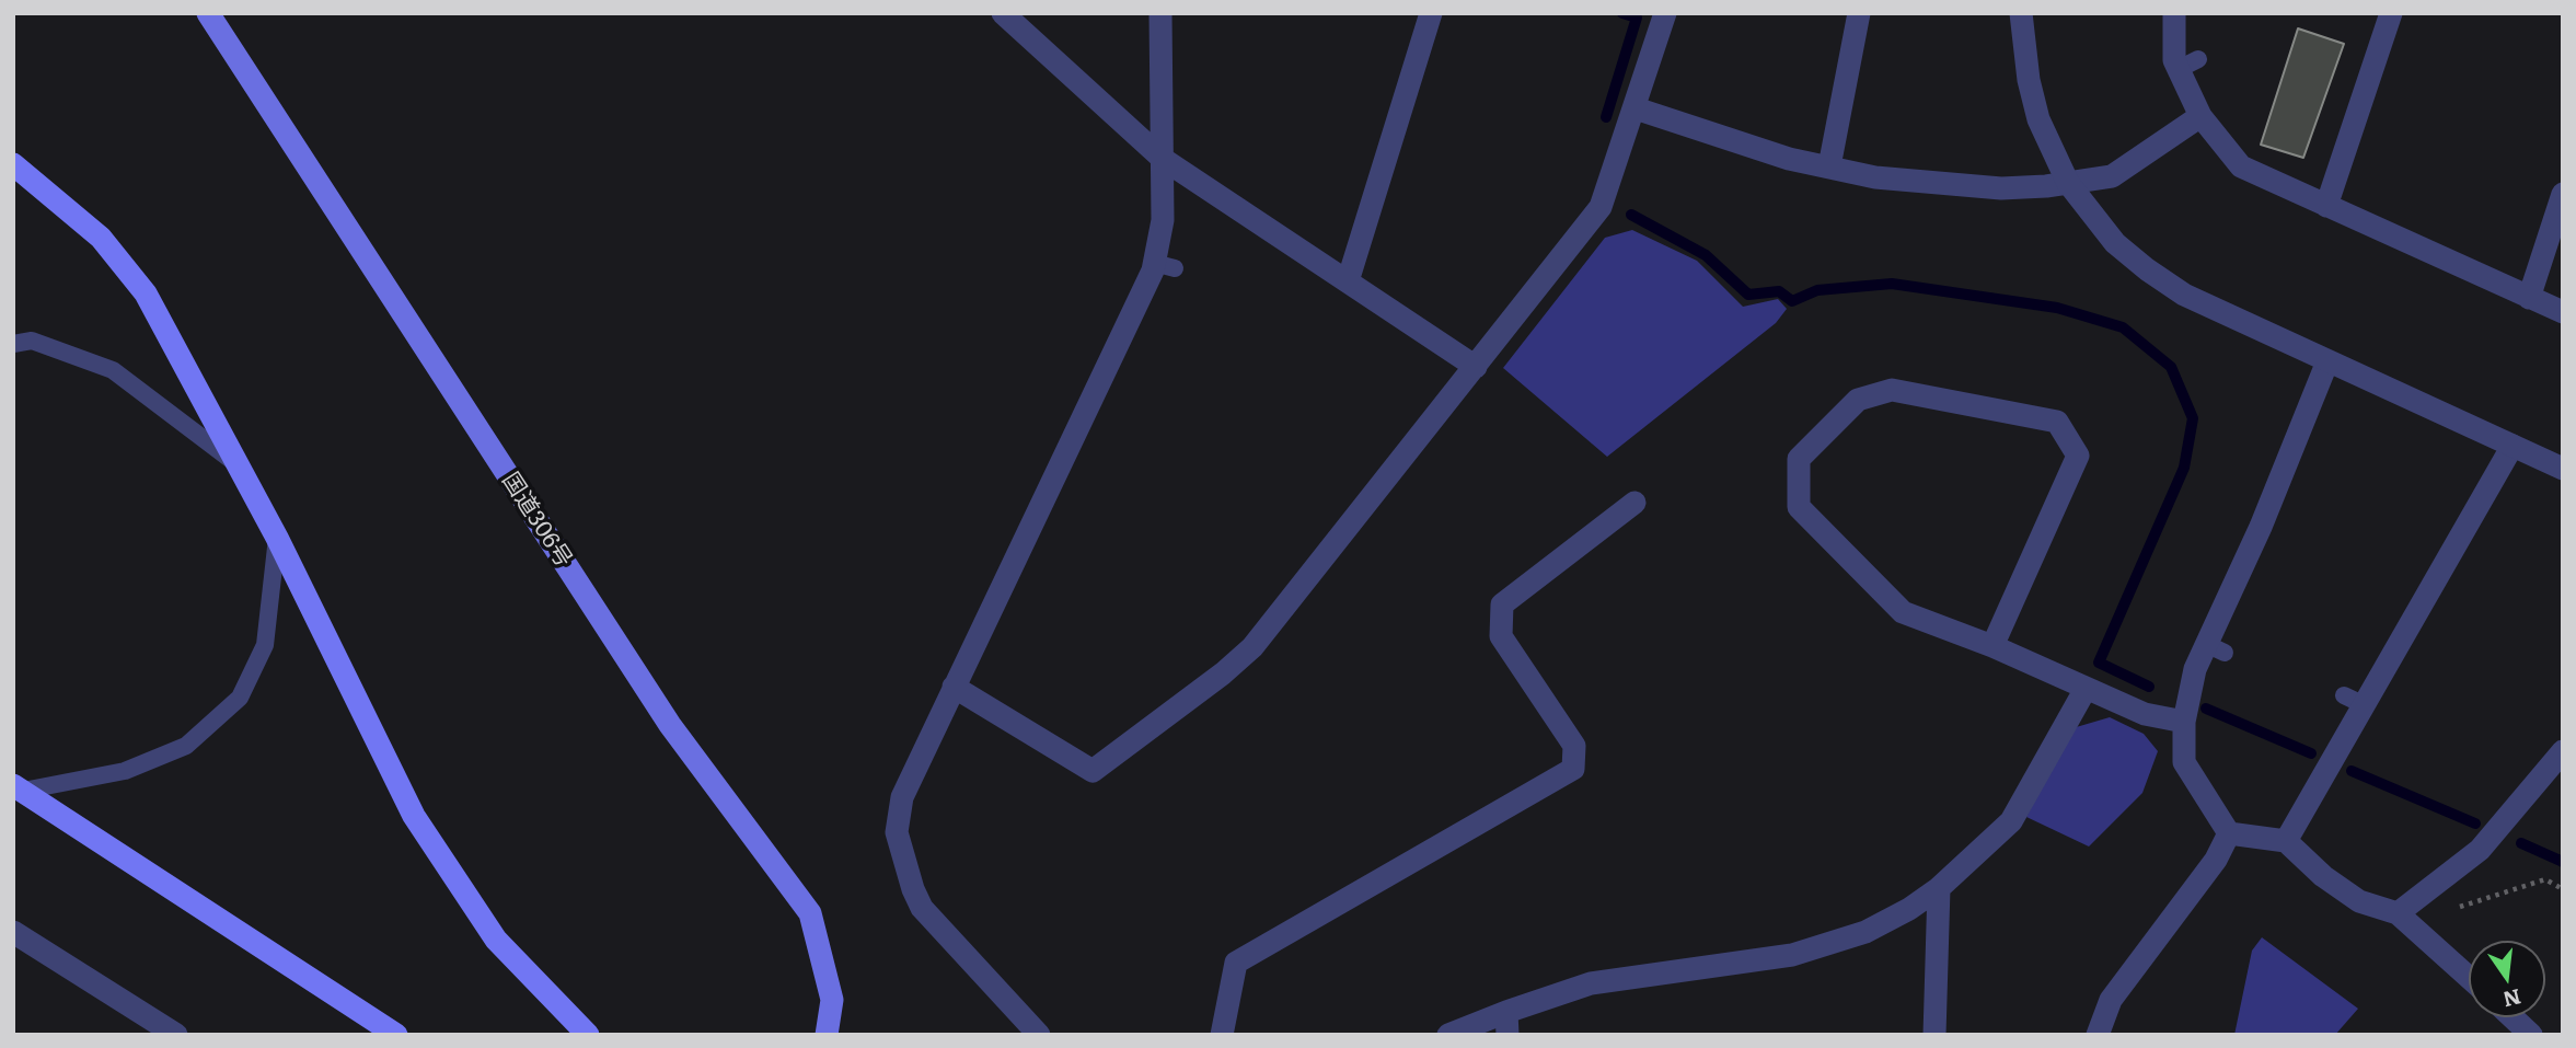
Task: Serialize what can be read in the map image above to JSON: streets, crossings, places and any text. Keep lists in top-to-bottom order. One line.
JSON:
{"streets":{"highway":["国道306号"]},"north":"bottom"}
